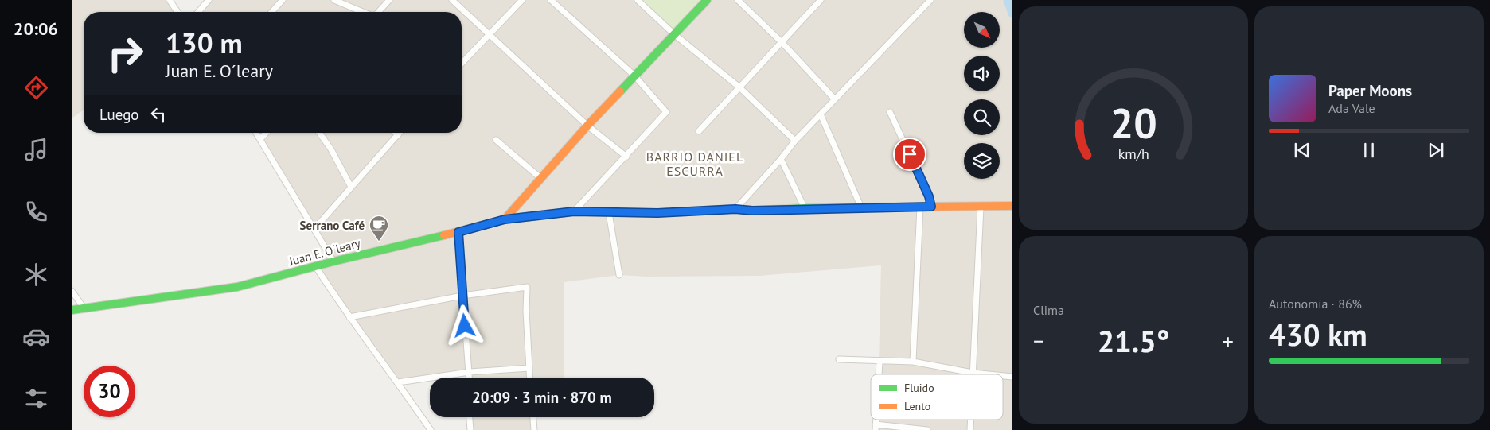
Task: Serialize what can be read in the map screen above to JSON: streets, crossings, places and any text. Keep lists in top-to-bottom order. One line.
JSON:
{"streets":{"street":["Juan E. O´leary"]},"districts":["BARRIO DANIEL ESCURRA"],"places":{"cafe":["Serrano Café"]},"legend":["Fluido","Lento"],"north":"bottom right","page":{"tabs":"20:06","turn":["130 m","Juan E. O´leary"],"song":["Paper Moons","Ada Vale"],"then":"Luego","tile":["Clima",["Autonomía · 86%","430 km"]],"heat":["−","21.5°","+"],"limit":"30","trip":"20:09 · 3 min · 870 m","gauge":["20","km/h"]}}
